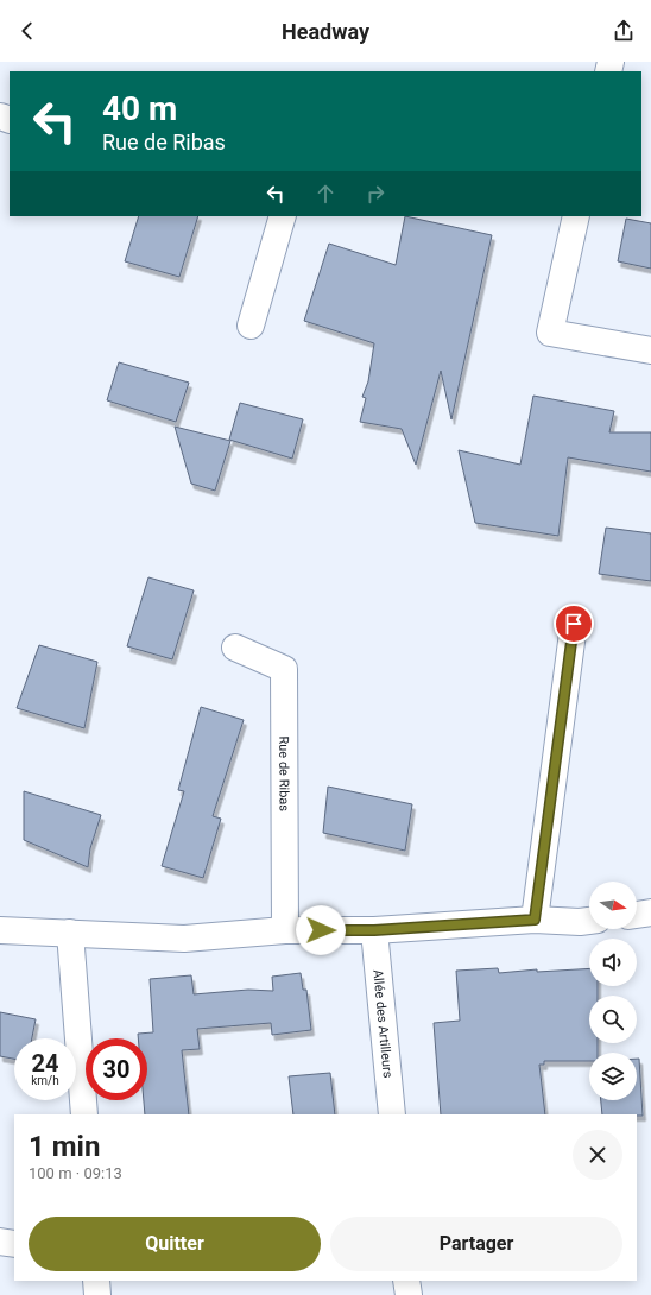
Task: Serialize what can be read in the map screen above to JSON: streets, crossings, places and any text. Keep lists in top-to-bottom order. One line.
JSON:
{"streets":{"street":["Rue de Ribas","Allée des Artilleurs"]},"north":"right","page":{"header":"Headway","turn":["40 m","Rue de Ribas"],"speed":"24 km/h","limit":"30","heading":["1 min","100 m · 09:13"],"buttons":["Quitter","Partager"]}}
